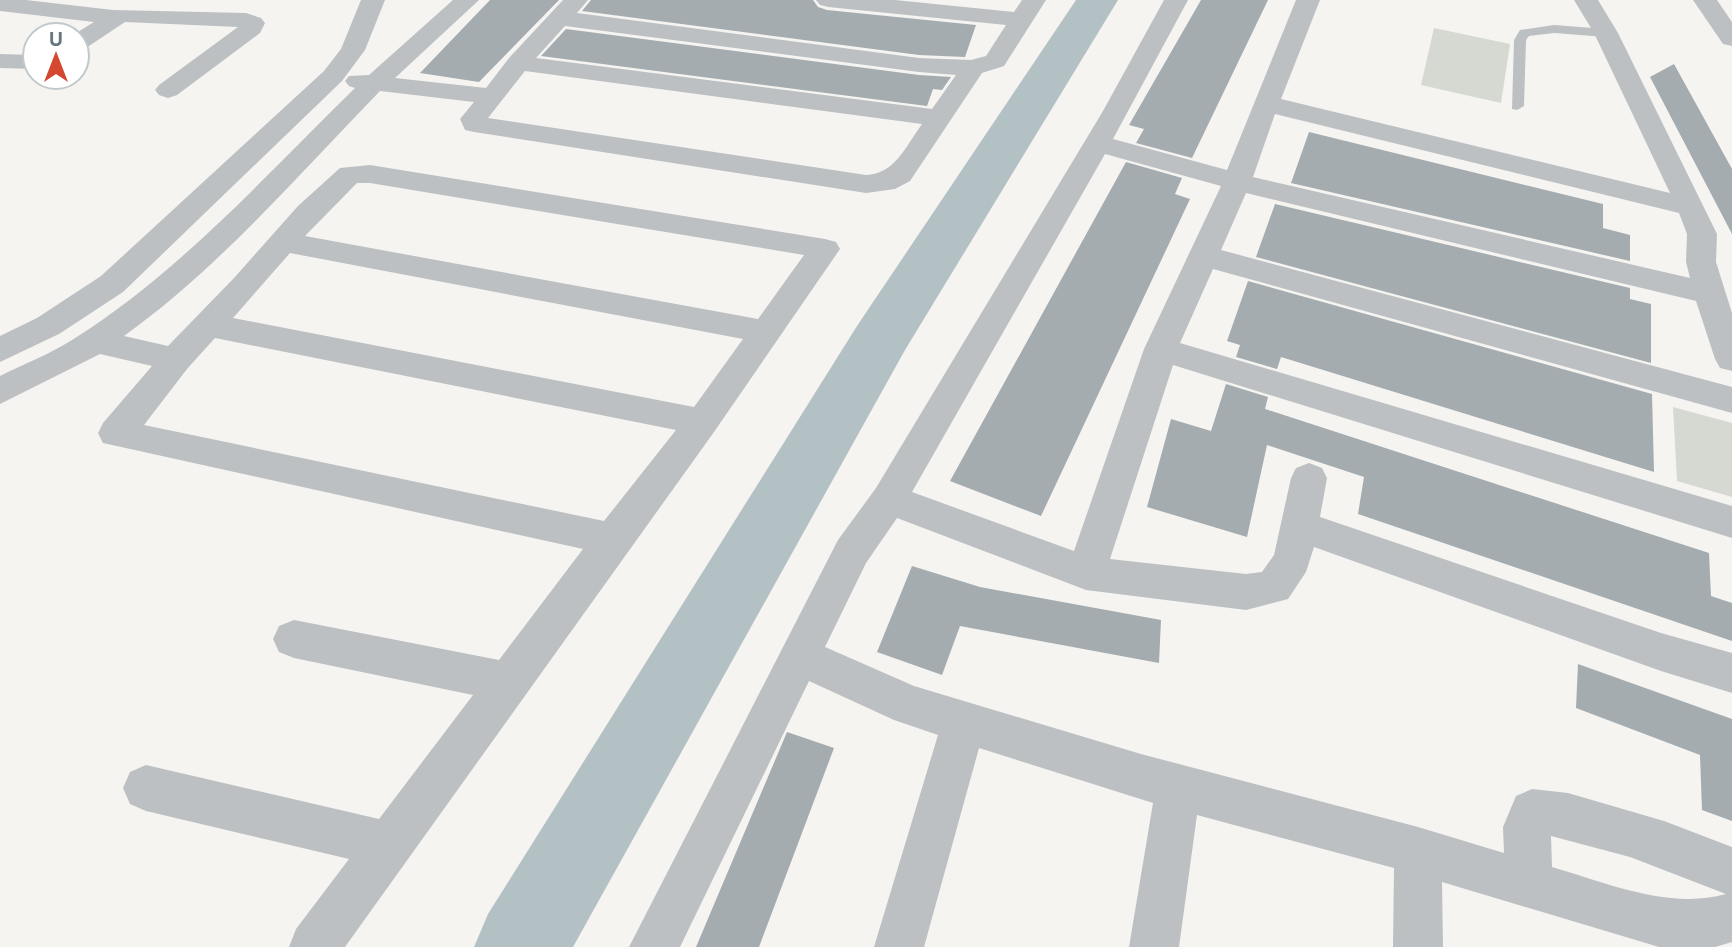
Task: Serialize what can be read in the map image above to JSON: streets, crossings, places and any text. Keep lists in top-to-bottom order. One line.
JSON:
{"north":"top"}
